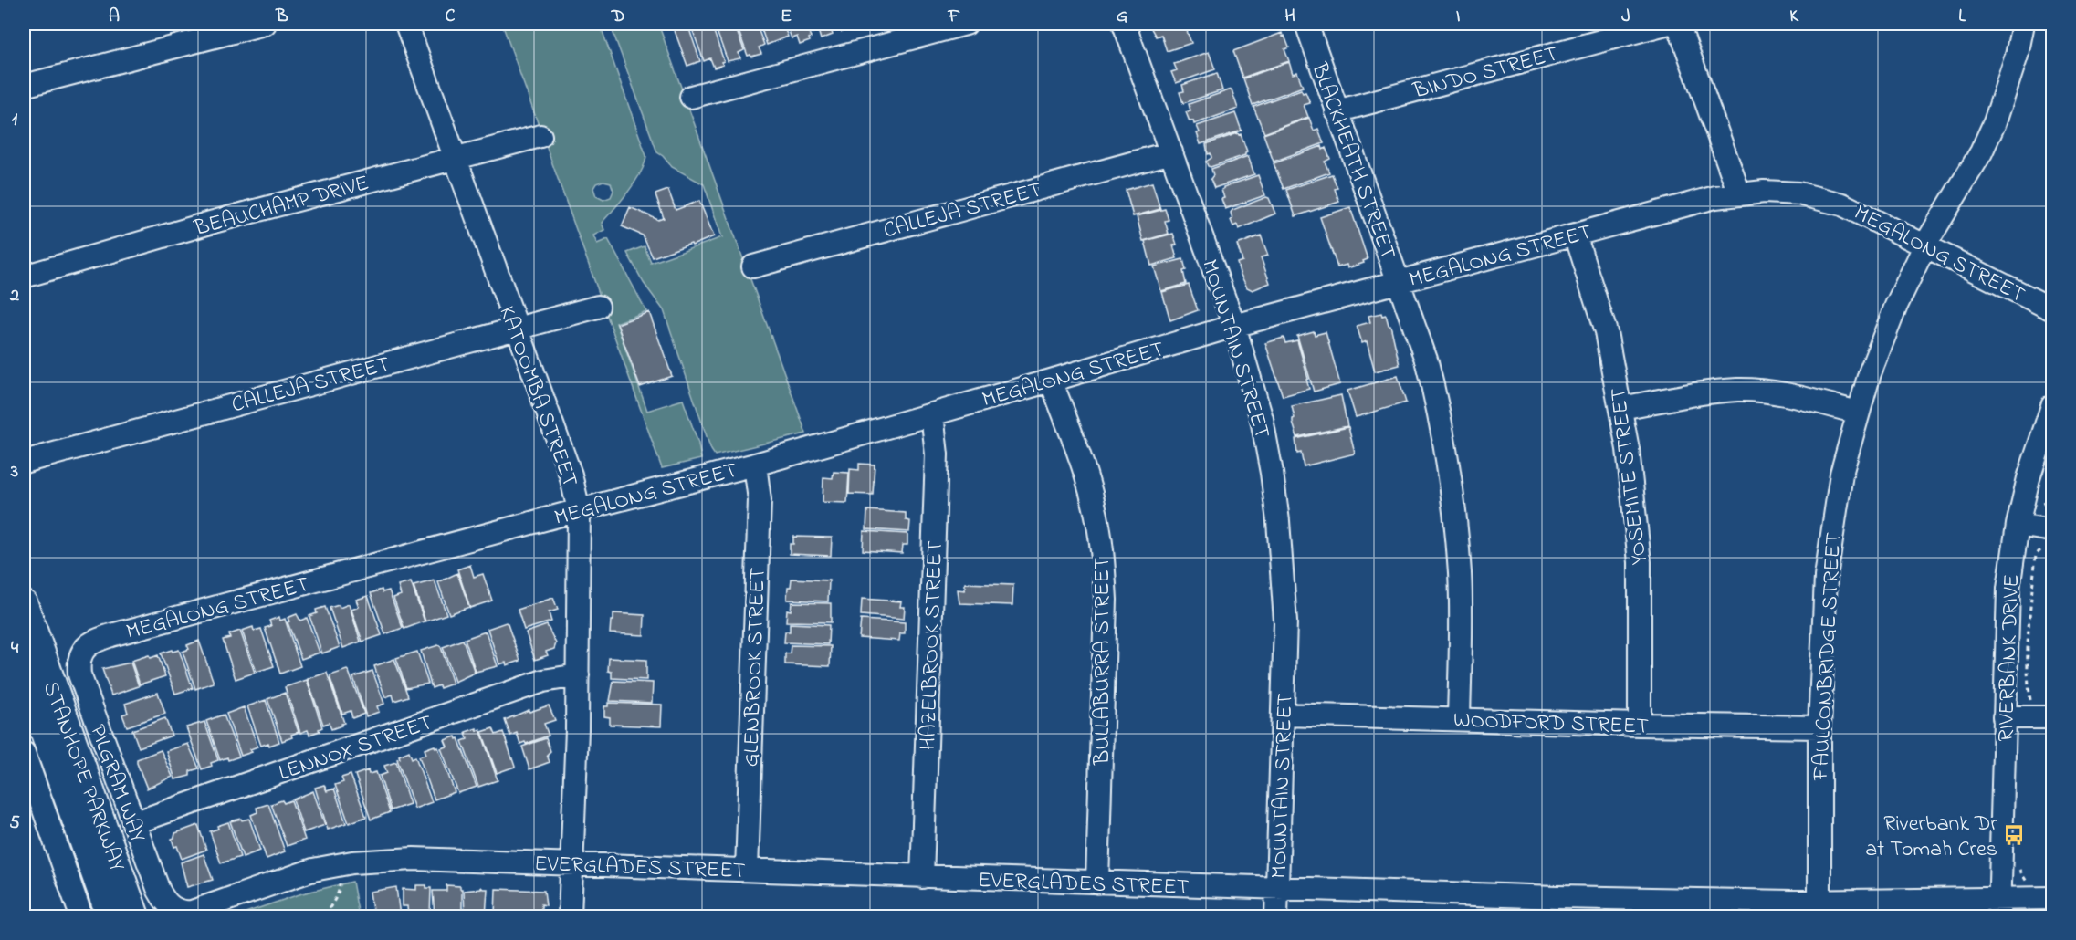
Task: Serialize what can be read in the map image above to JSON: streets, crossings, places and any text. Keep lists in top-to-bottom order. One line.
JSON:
{"streets":{"main road":["STANHOPE PARKWAY"],"street":["BINDO STREET","BLACKHEATH STREET","BEAUCHAMP DRIVE","CALLEJA STREET","MEGALONG STREET","MOUNTAIN STREET","KATOOMBA STREET","YOSEMITE STREET","HAZELBROOK STREET","FAULCONBRIDGE STREET","RIVERBANK DRIVE","BULLABURRA STREET","GLENBROOK STREET","WOODFORD STREET","LENNOX STREET","PILGRAM WAY","EVERGLADES STREET"]},"crossings":[["BINDO STREET","BLACKHEATH STREET"],["BLACKHEATH STREET","MEGALONG STREET"],["BLACKHEATH STREET","WOODFORD STREET"],["BEAUCHAMP DRIVE","KATOOMBA STREET"],["CALLEJA STREET","MOUNTAIN STREET"],["CALLEJA STREET","KATOOMBA STREET"],["MEGALONG STREET","MOUNTAIN STREET"],["MEGALONG STREET","KATOOMBA STREET"],["MEGALONG STREET","YOSEMITE STREET"],["MEGALONG STREET","HAZELBROOK STREET"],["MEGALONG STREET","FAULCONBRIDGE STREET"],["MEGALONG STREET","BULLABURRA STREET"],["MEGALONG STREET","GLENBROOK STREET"],["MEGALONG STREET","PILGRAM WAY"],["MOUNTAIN STREET","WOODFORD STREET"],["MOUNTAIN STREET","EVERGLADES STREET"],["KATOOMBA STREET","LENNOX STREET"],["KATOOMBA STREET","EVERGLADES STREET"],["YOSEMITE STREET","WOODFORD STREET"],["HAZELBROOK STREET","EVERGLADES STREET"],["FAULCONBRIDGE STREET","WOODFORD STREET"],["FAULCONBRIDGE STREET","EVERGLADES STREET"],["RIVERBANK DRIVE","EVERGLADES STREET"],["BULLABURRA STREET","EVERGLADES STREET"],["GLENBROOK STREET","EVERGLADES STREET"],["LENNOX STREET","PILGRAM WAY"],["PILGRAM WAY","EVERGLADES STREET"]],"places":{"bus stop":["Riverbank Dr at Tomah Cres"]},"grid":{"columns":["A","B","C","D","E","F","G","H","I","J","K","L"],"rows":["1","2","3","4","5"]}}
